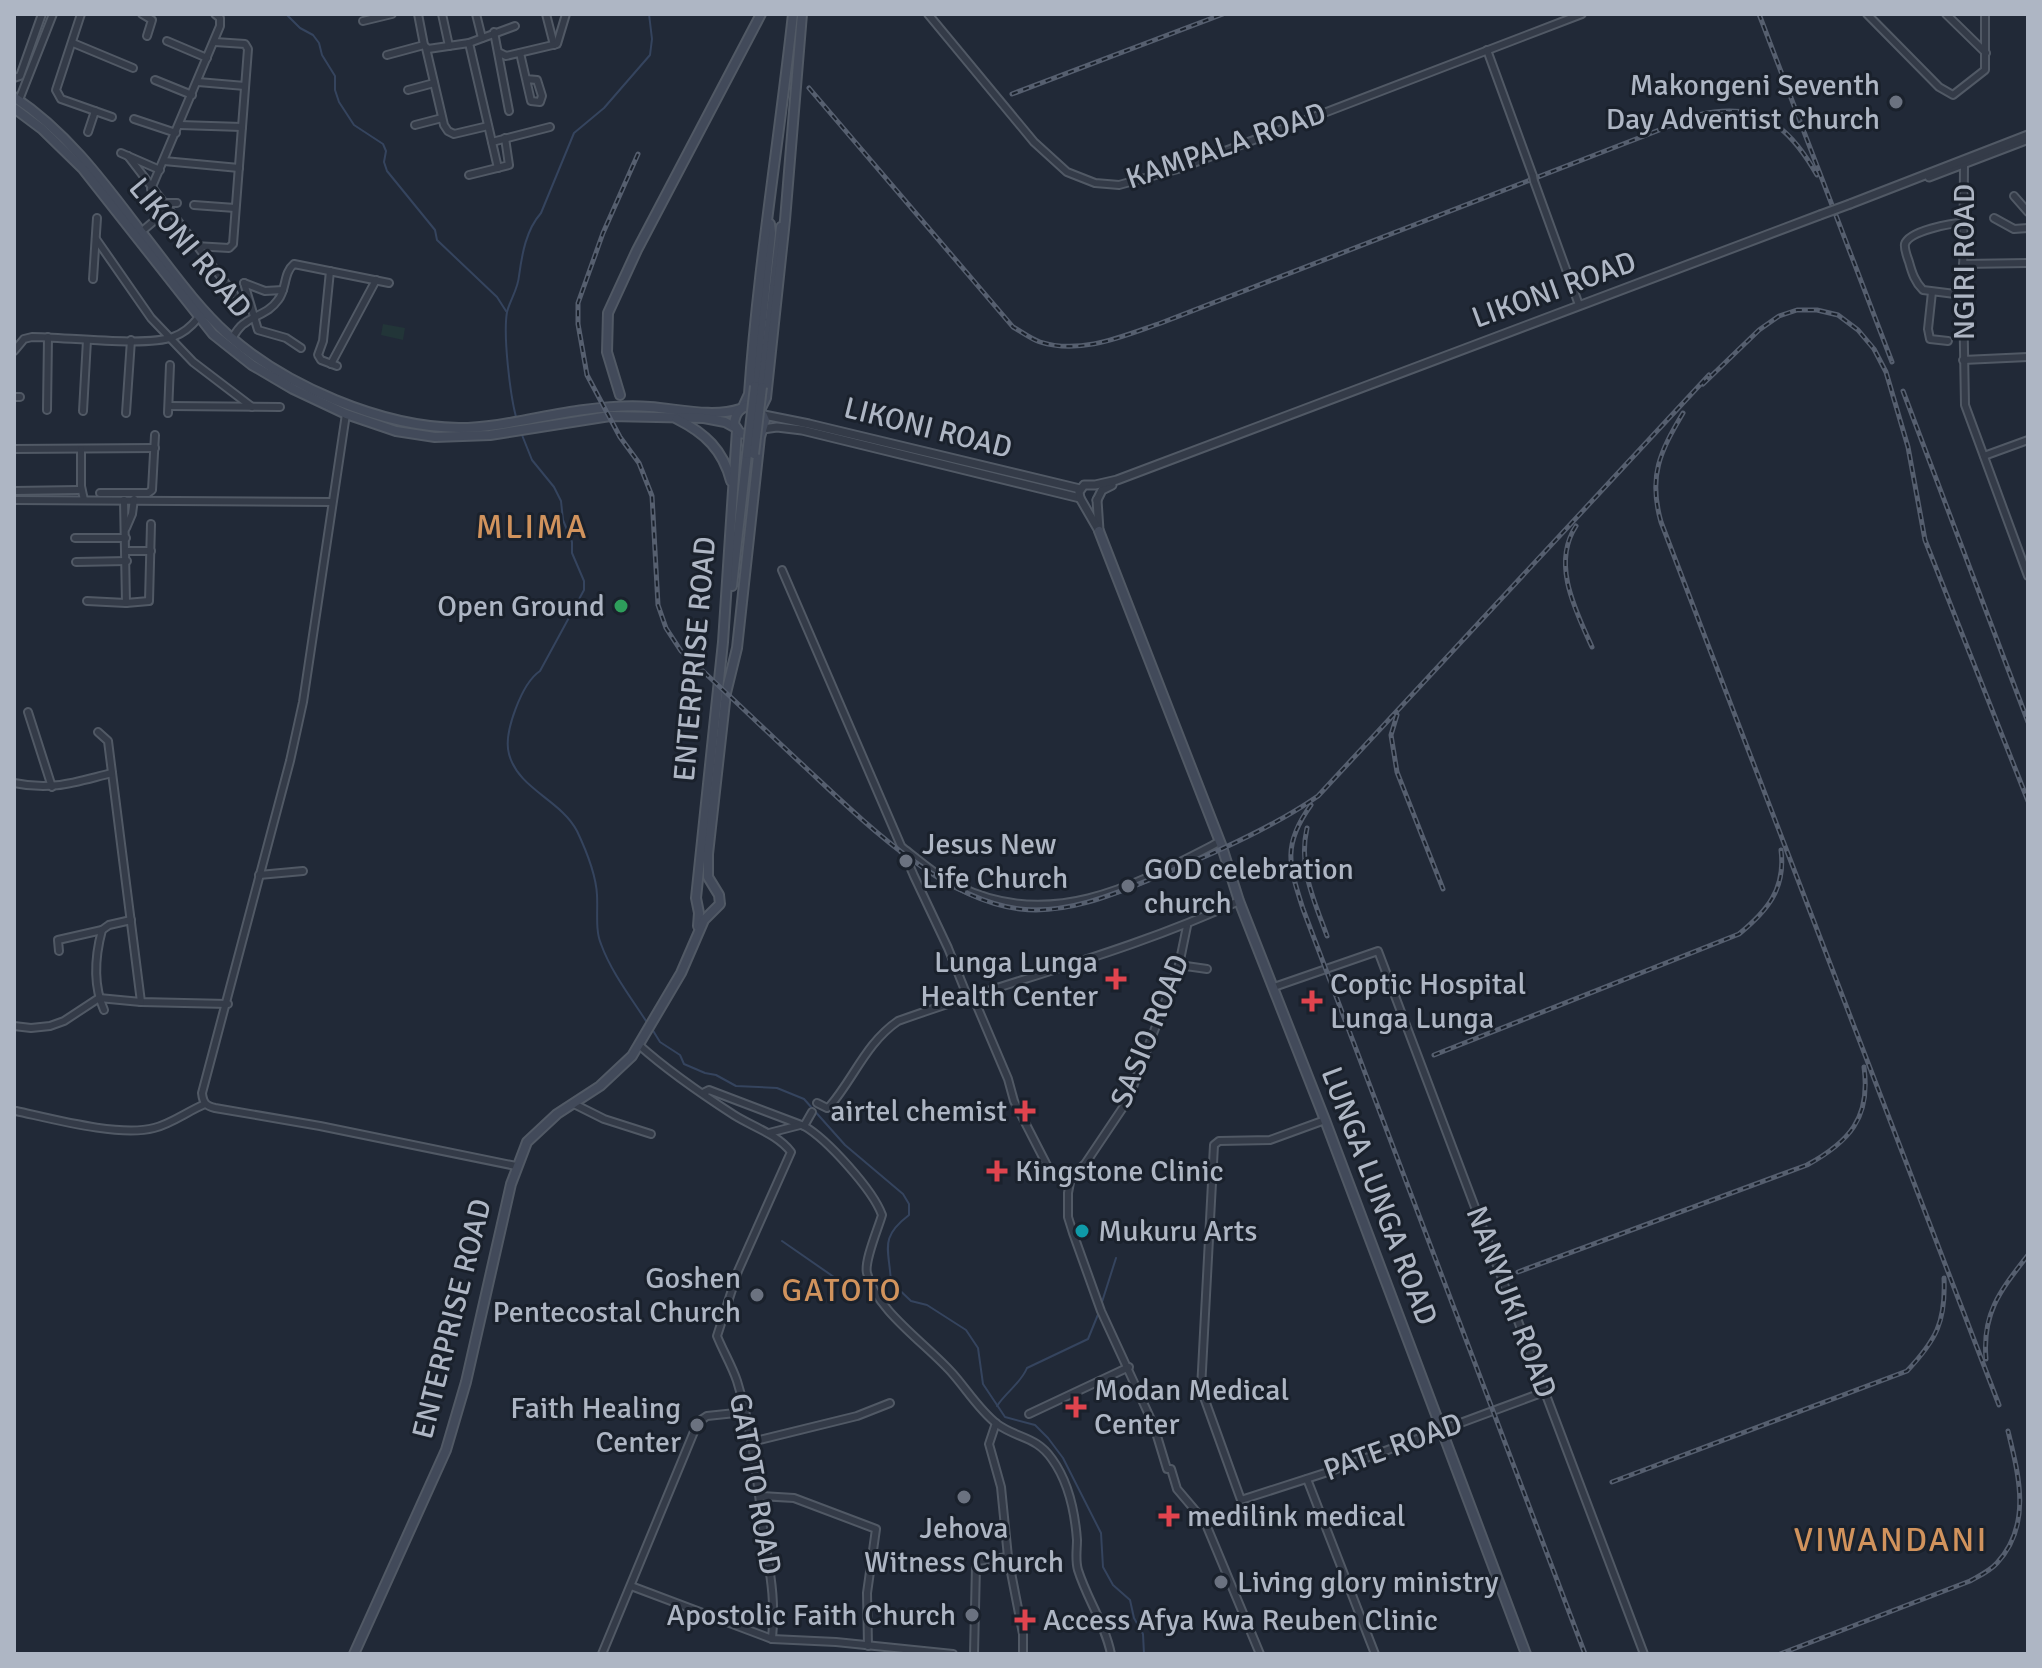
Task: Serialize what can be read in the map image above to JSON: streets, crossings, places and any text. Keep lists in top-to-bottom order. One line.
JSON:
{"streets":{"main road":["LIKONI ROAD","ENTERPRISE ROAD","LUNGA LUNGA ROAD"],"street":["KAMPALA ROAD","NGIRI ROAD","SASIO ROAD","NANYUKI ROAD","PATE ROAD","GATOTO ROAD"]},"crossings":[["LIKONI ROAD","NGIRI ROAD"],["LIKONI ROAD","ENTERPRISE ROAD"],["LIKONI ROAD","LUNGA LUNGA ROAD"],["ENTERPRISE ROAD","GATOTO ROAD"],["LUNGA LUNGA ROAD","NANYUKI ROAD"],["LUNGA LUNGA ROAD","PATE ROAD"],["NANYUKI ROAD","PATE ROAD"]],"districts":["MLIMA","GATOTO","VIWANDANI"],"places":{"other":["Makongeni Seventh Day Adventist Church","Open Ground","Jesus New Life Church","GOD celebration church","Mukuru Arts","Goshen Pentecostal Church","Faith Healing Center","Jehova Witness Church","Living glory ministry","Apostolic Faith Church"],"health":["Lunga Lunga Health Center","Coptic Hospital Lunga Lunga","airtel chemist","Kingstone Clinic","Modan Medical Center","medilink medical","Access Afya Kwa Reuben Clinic"]}}
